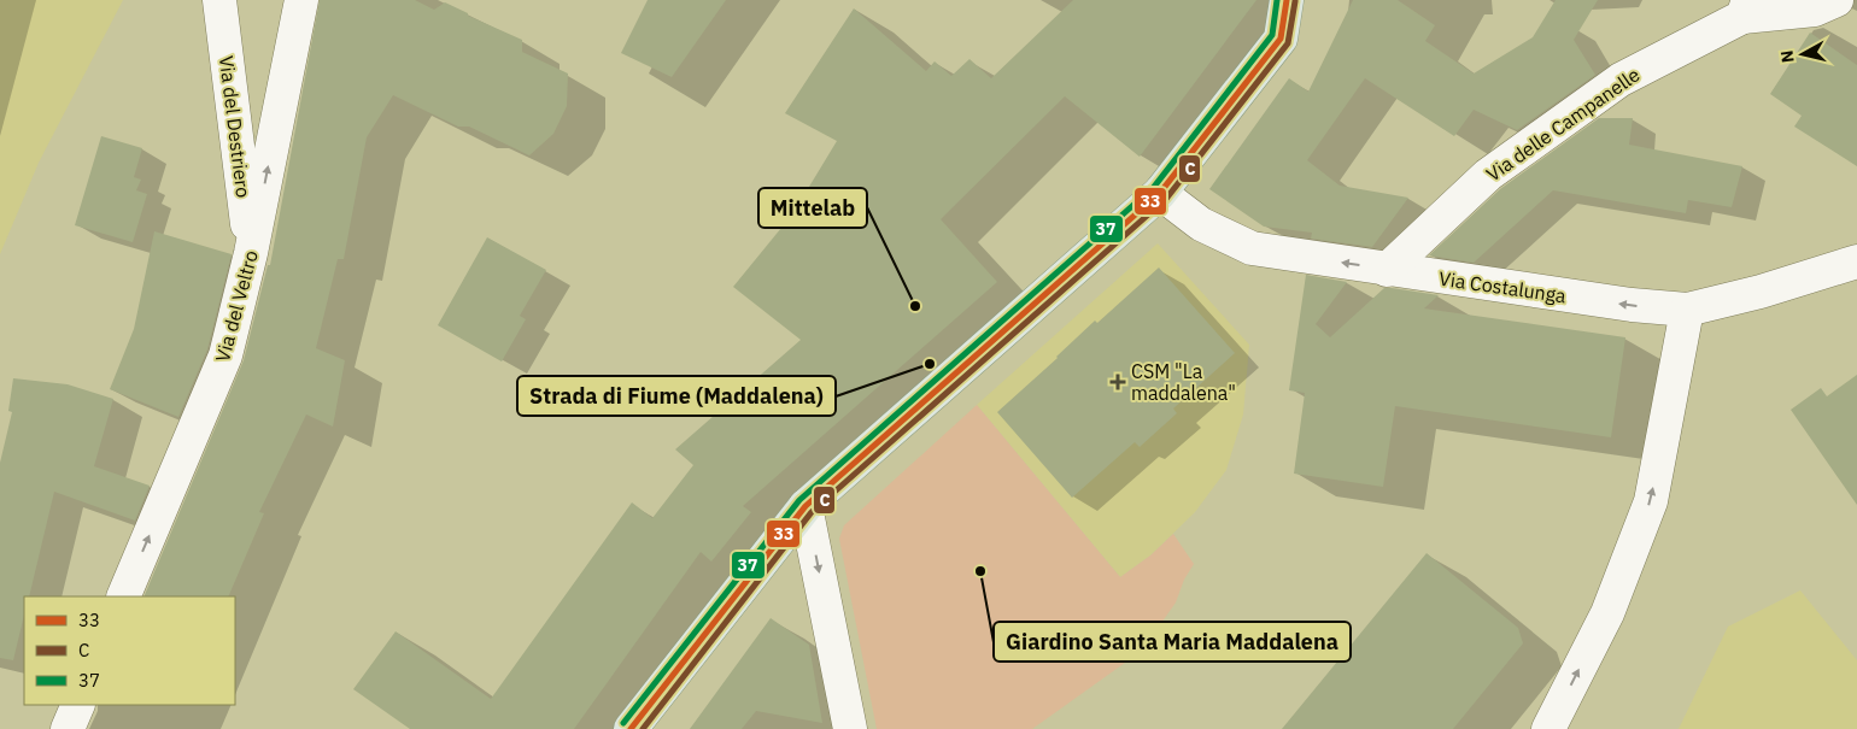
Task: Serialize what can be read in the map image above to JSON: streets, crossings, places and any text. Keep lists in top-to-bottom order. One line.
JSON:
{"streets":{"street":["Via delle Campanelle","Via del Destriero","Via Costalunga","Via del Veltro"]},"crossings":[["Via delle Campanelle","Via Costalunga"],["Via del Destriero","Via del Veltro"]],"one_way":["Via Costalunga","Via del Veltro"],"places":{"other":["Mittelab","Strada di Fiume (Maddalena)","Giardino Santa Maria Maddalena"],"health":["CSM \"La maddalena\""]},"lines":["transit line 33","transit line 37","transit line C"],"legend":["33","C","37"],"north":"left"}
